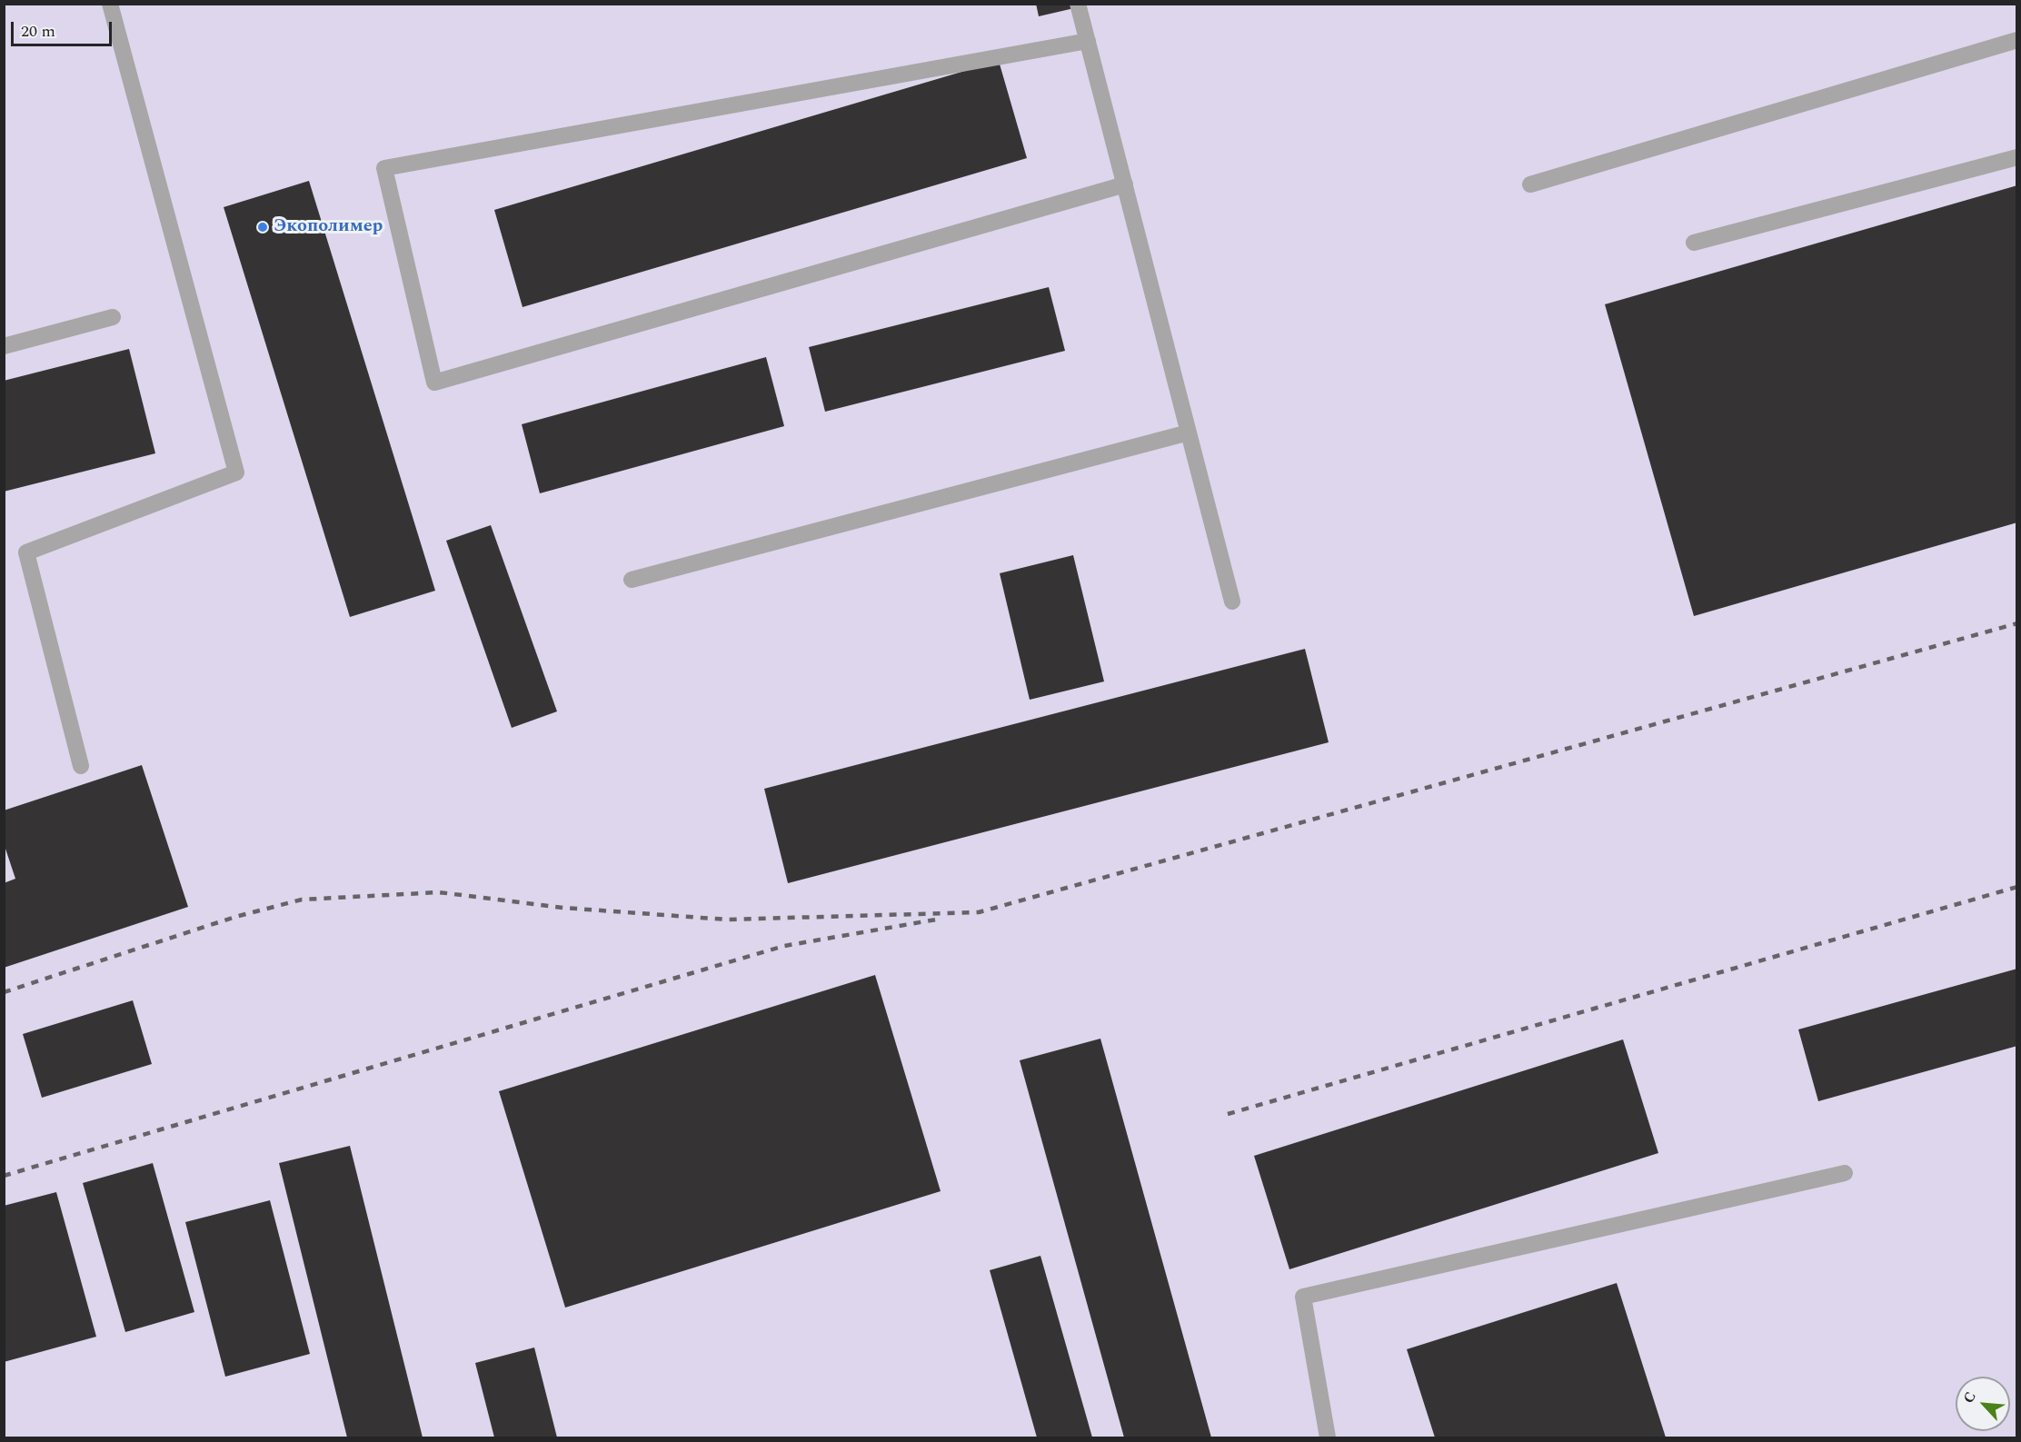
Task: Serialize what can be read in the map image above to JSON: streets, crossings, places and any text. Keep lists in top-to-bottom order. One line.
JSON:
{"places":["Экополимер"],"scale_bar":"20 m","north":"top left"}
